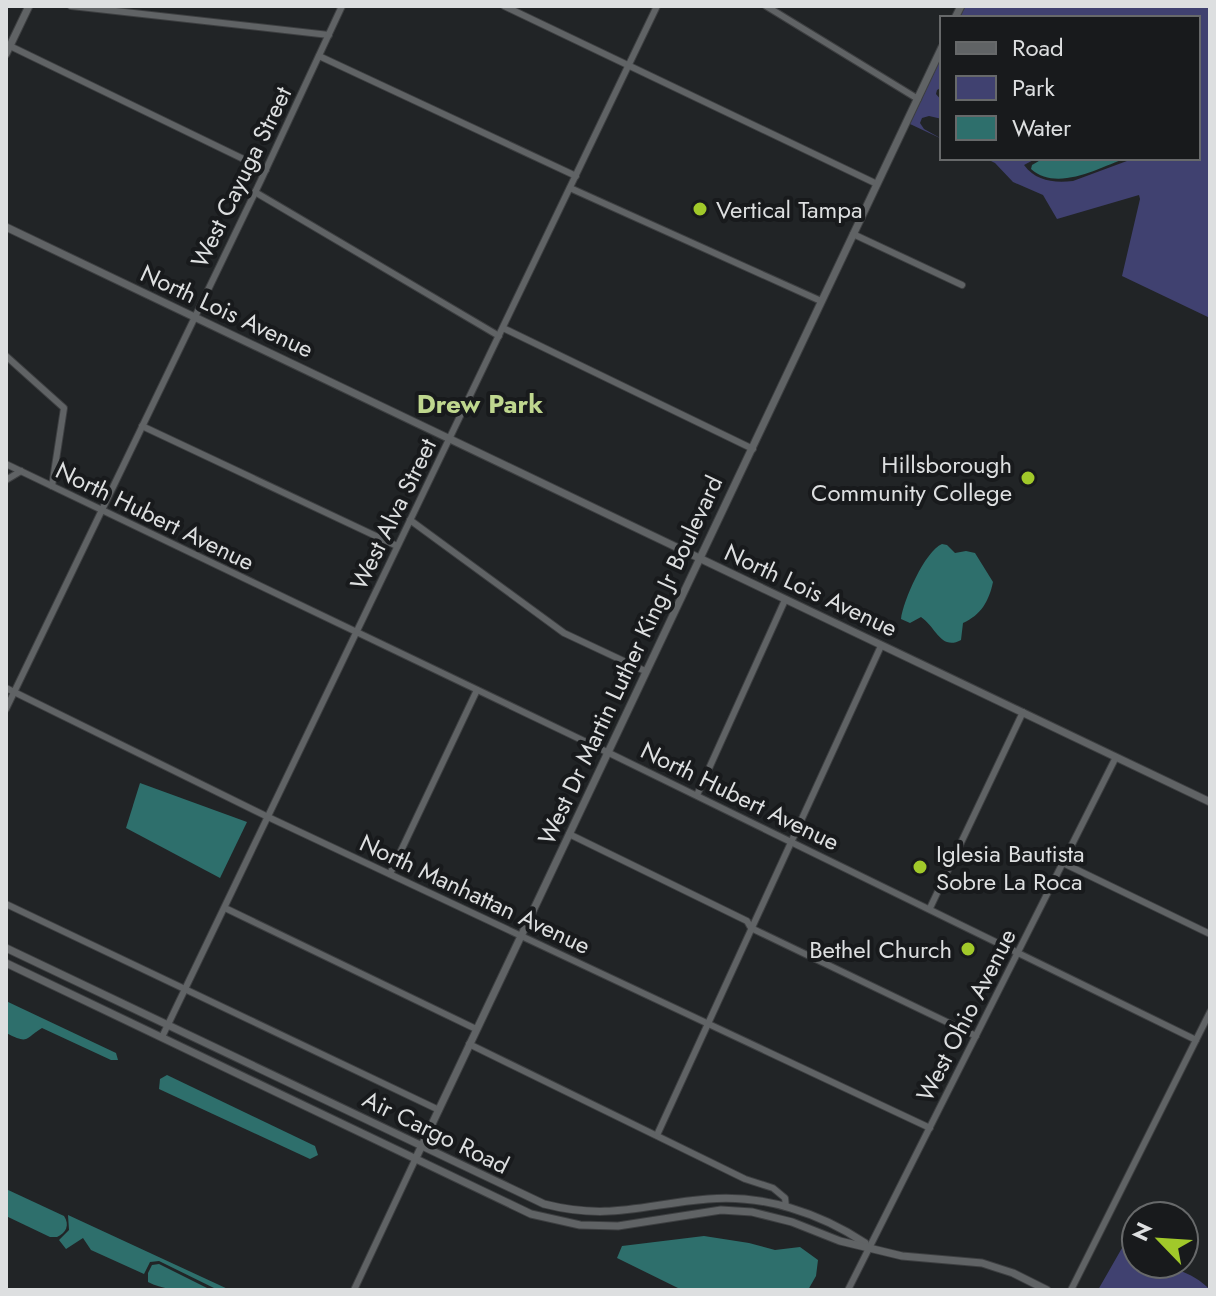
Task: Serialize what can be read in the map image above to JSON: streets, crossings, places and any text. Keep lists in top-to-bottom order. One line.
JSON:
{"streets":{"street":["West Cayuga Street","North Lois Avenue","West Alva Street","North Hubert Avenue","West Dr Martin Luther King Jr Boulevard","North Manhattan Avenue","West Ohio Avenue","Air Cargo Road"]},"crossings":[["West Cayuga Street","North Lois Avenue"],["West Cayuga Street","North Hubert Avenue"],["West Cayuga Street","North Manhattan Avenue"],["North Lois Avenue","West Alva Street"],["North Lois Avenue","West Dr Martin Luther King Jr Boulevard"],["North Lois Avenue","West Ohio Avenue"],["West Alva Street","North Hubert Avenue"],["West Alva Street","North Manhattan Avenue"],["West Alva Street","Air Cargo Road"],["North Hubert Avenue","West Dr Martin Luther King Jr Boulevard"],["North Hubert Avenue","West Ohio Avenue"],["West Dr Martin Luther King Jr Boulevard","North Manhattan Avenue"],["West Dr Martin Luther King Jr Boulevard","Air Cargo Road"],["North Manhattan Avenue","West Ohio Avenue"],["West Ohio Avenue","Air Cargo Road"]],"districts":["Drew Park"],"places":["Vertical Tampa","Hillsborough Community College","Iglesia Bautista Sobre La Roca","Bethel Church"],"legend":["Road","Park","Water"],"north":"top left"}
